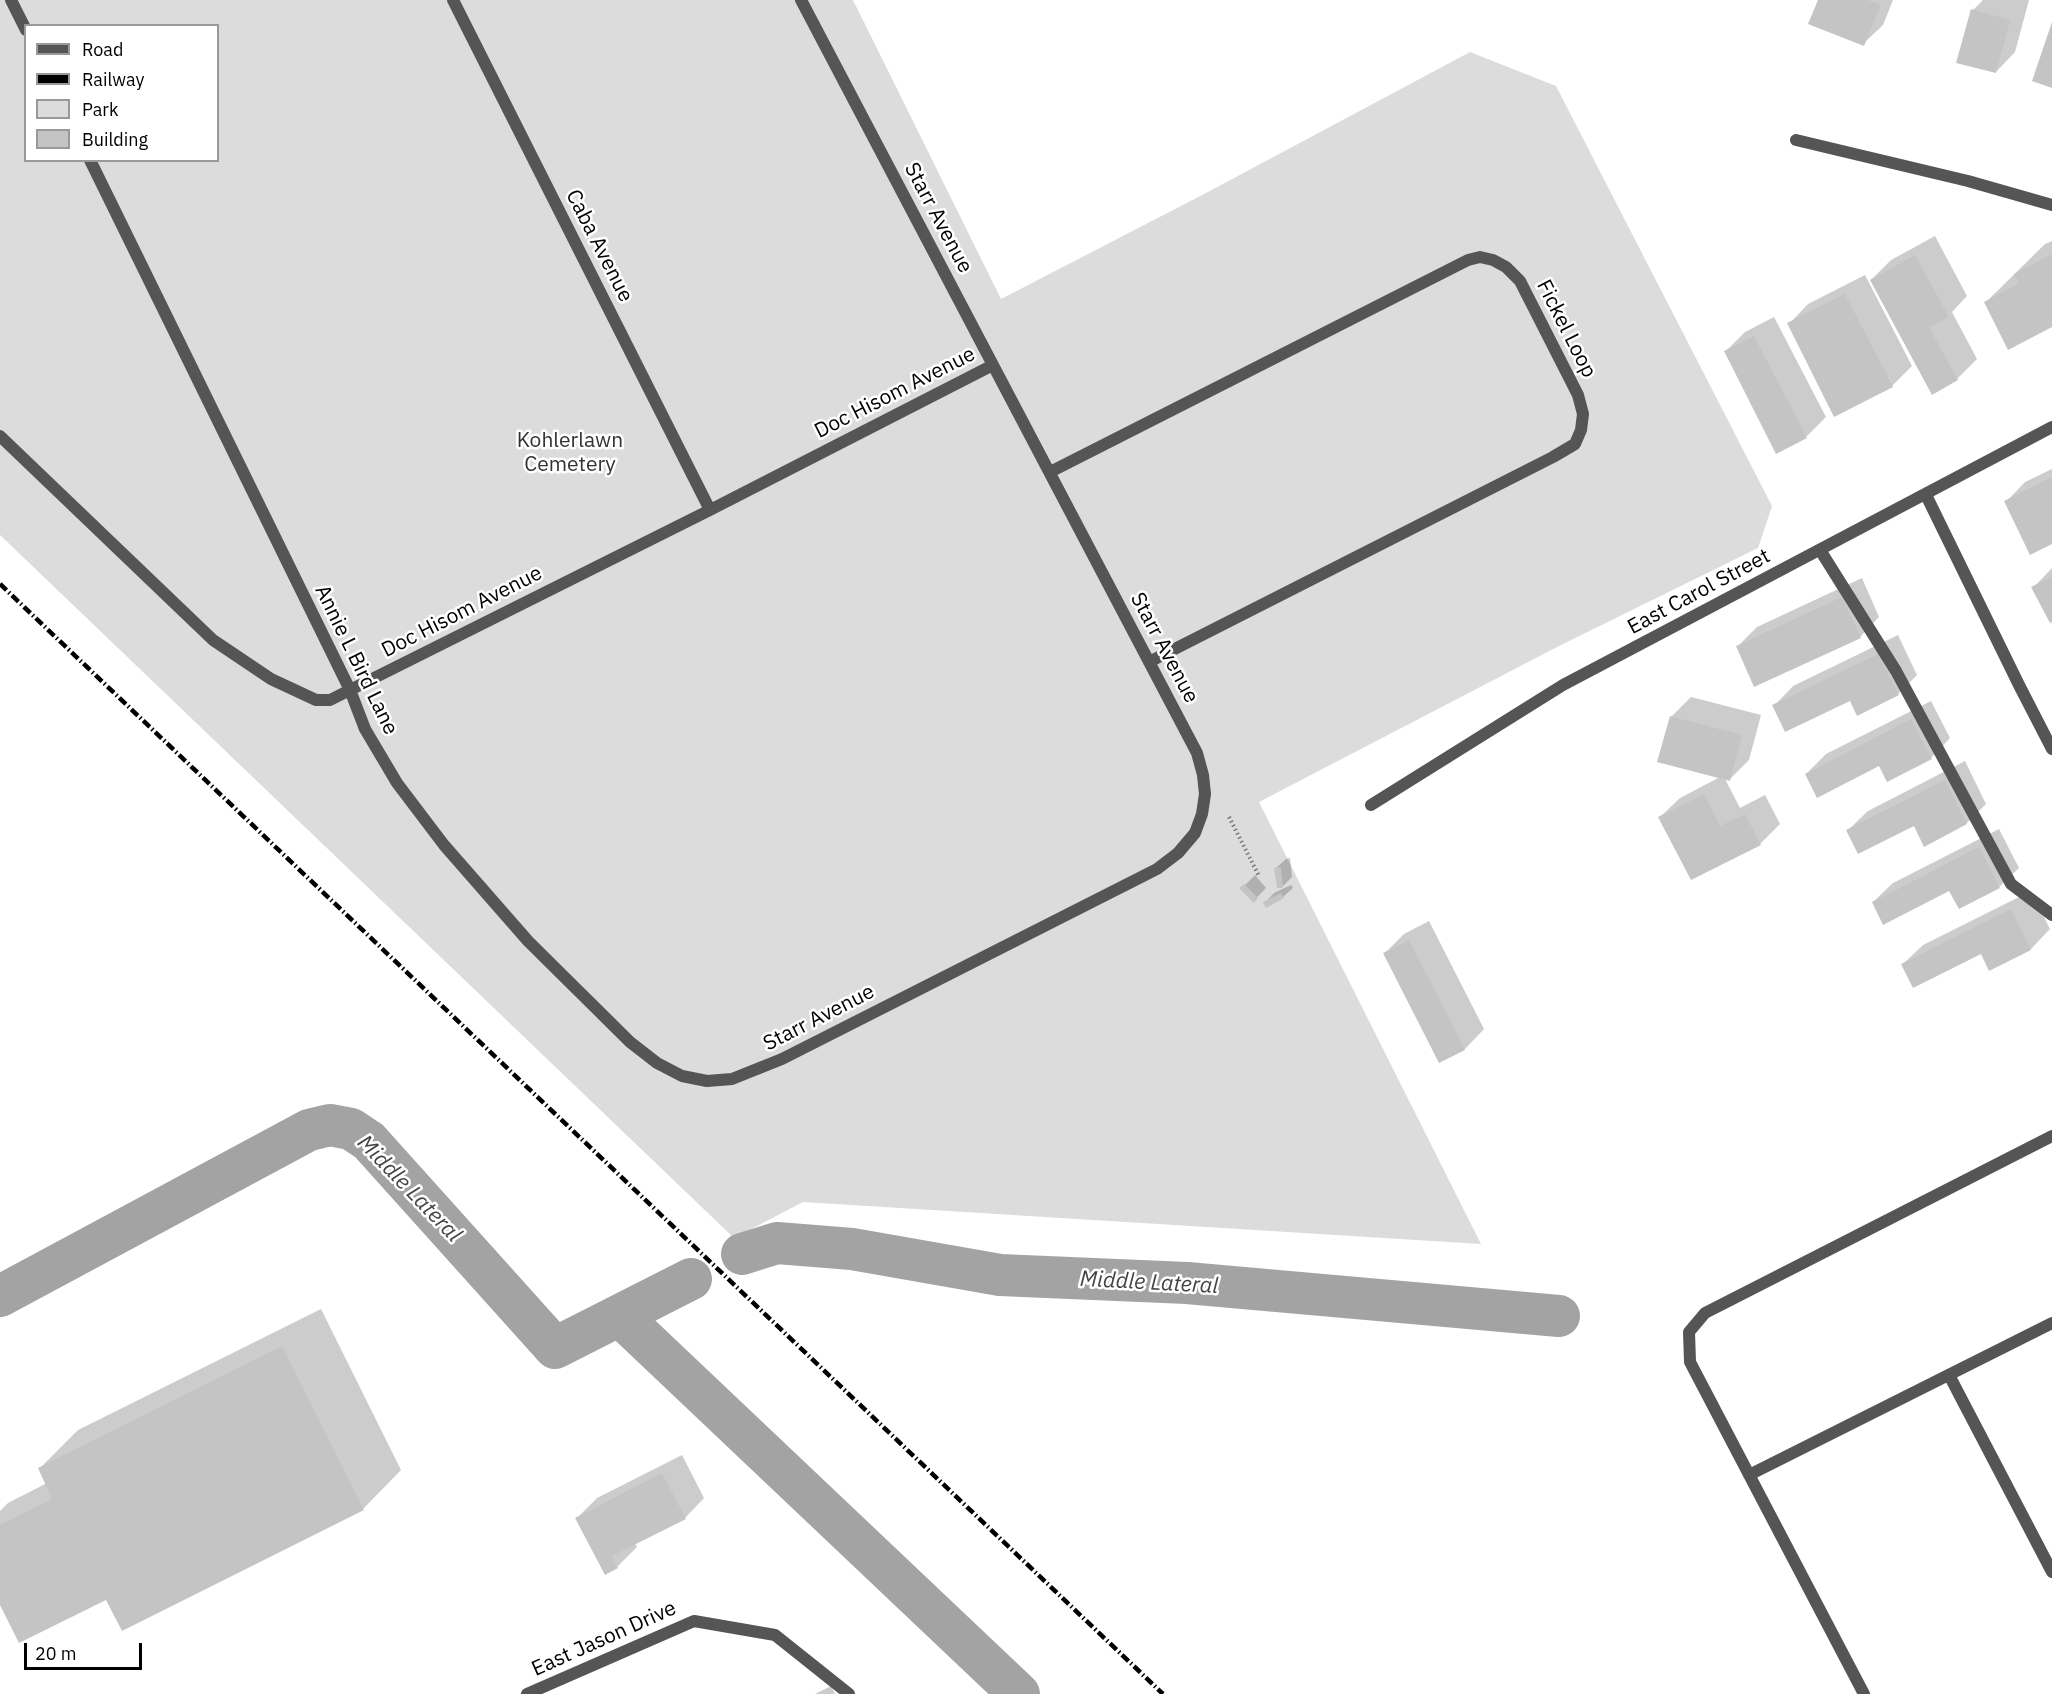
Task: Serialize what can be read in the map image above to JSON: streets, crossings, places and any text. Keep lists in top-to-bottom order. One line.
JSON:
{"streets":{"street":["Starr Avenue","Caba Avenue","Fickel Loop","Doc Hisom Avenue","East Carol Street","Annie L Bird Lane","East Jason Drive"]},"crossings":[["Starr Avenue","Fickel Loop"],["Starr Avenue","Doc Hisom Avenue"],["Starr Avenue","Annie L Bird Lane"],["Caba Avenue","Doc Hisom Avenue"],["Doc Hisom Avenue","Annie L Bird Lane"]],"water":["Middle Lateral"],"parks":["Kohlerlawn Cemetery"],"legend":["Road","Railway","Park","Building"],"scale_bar":"20 m"}
